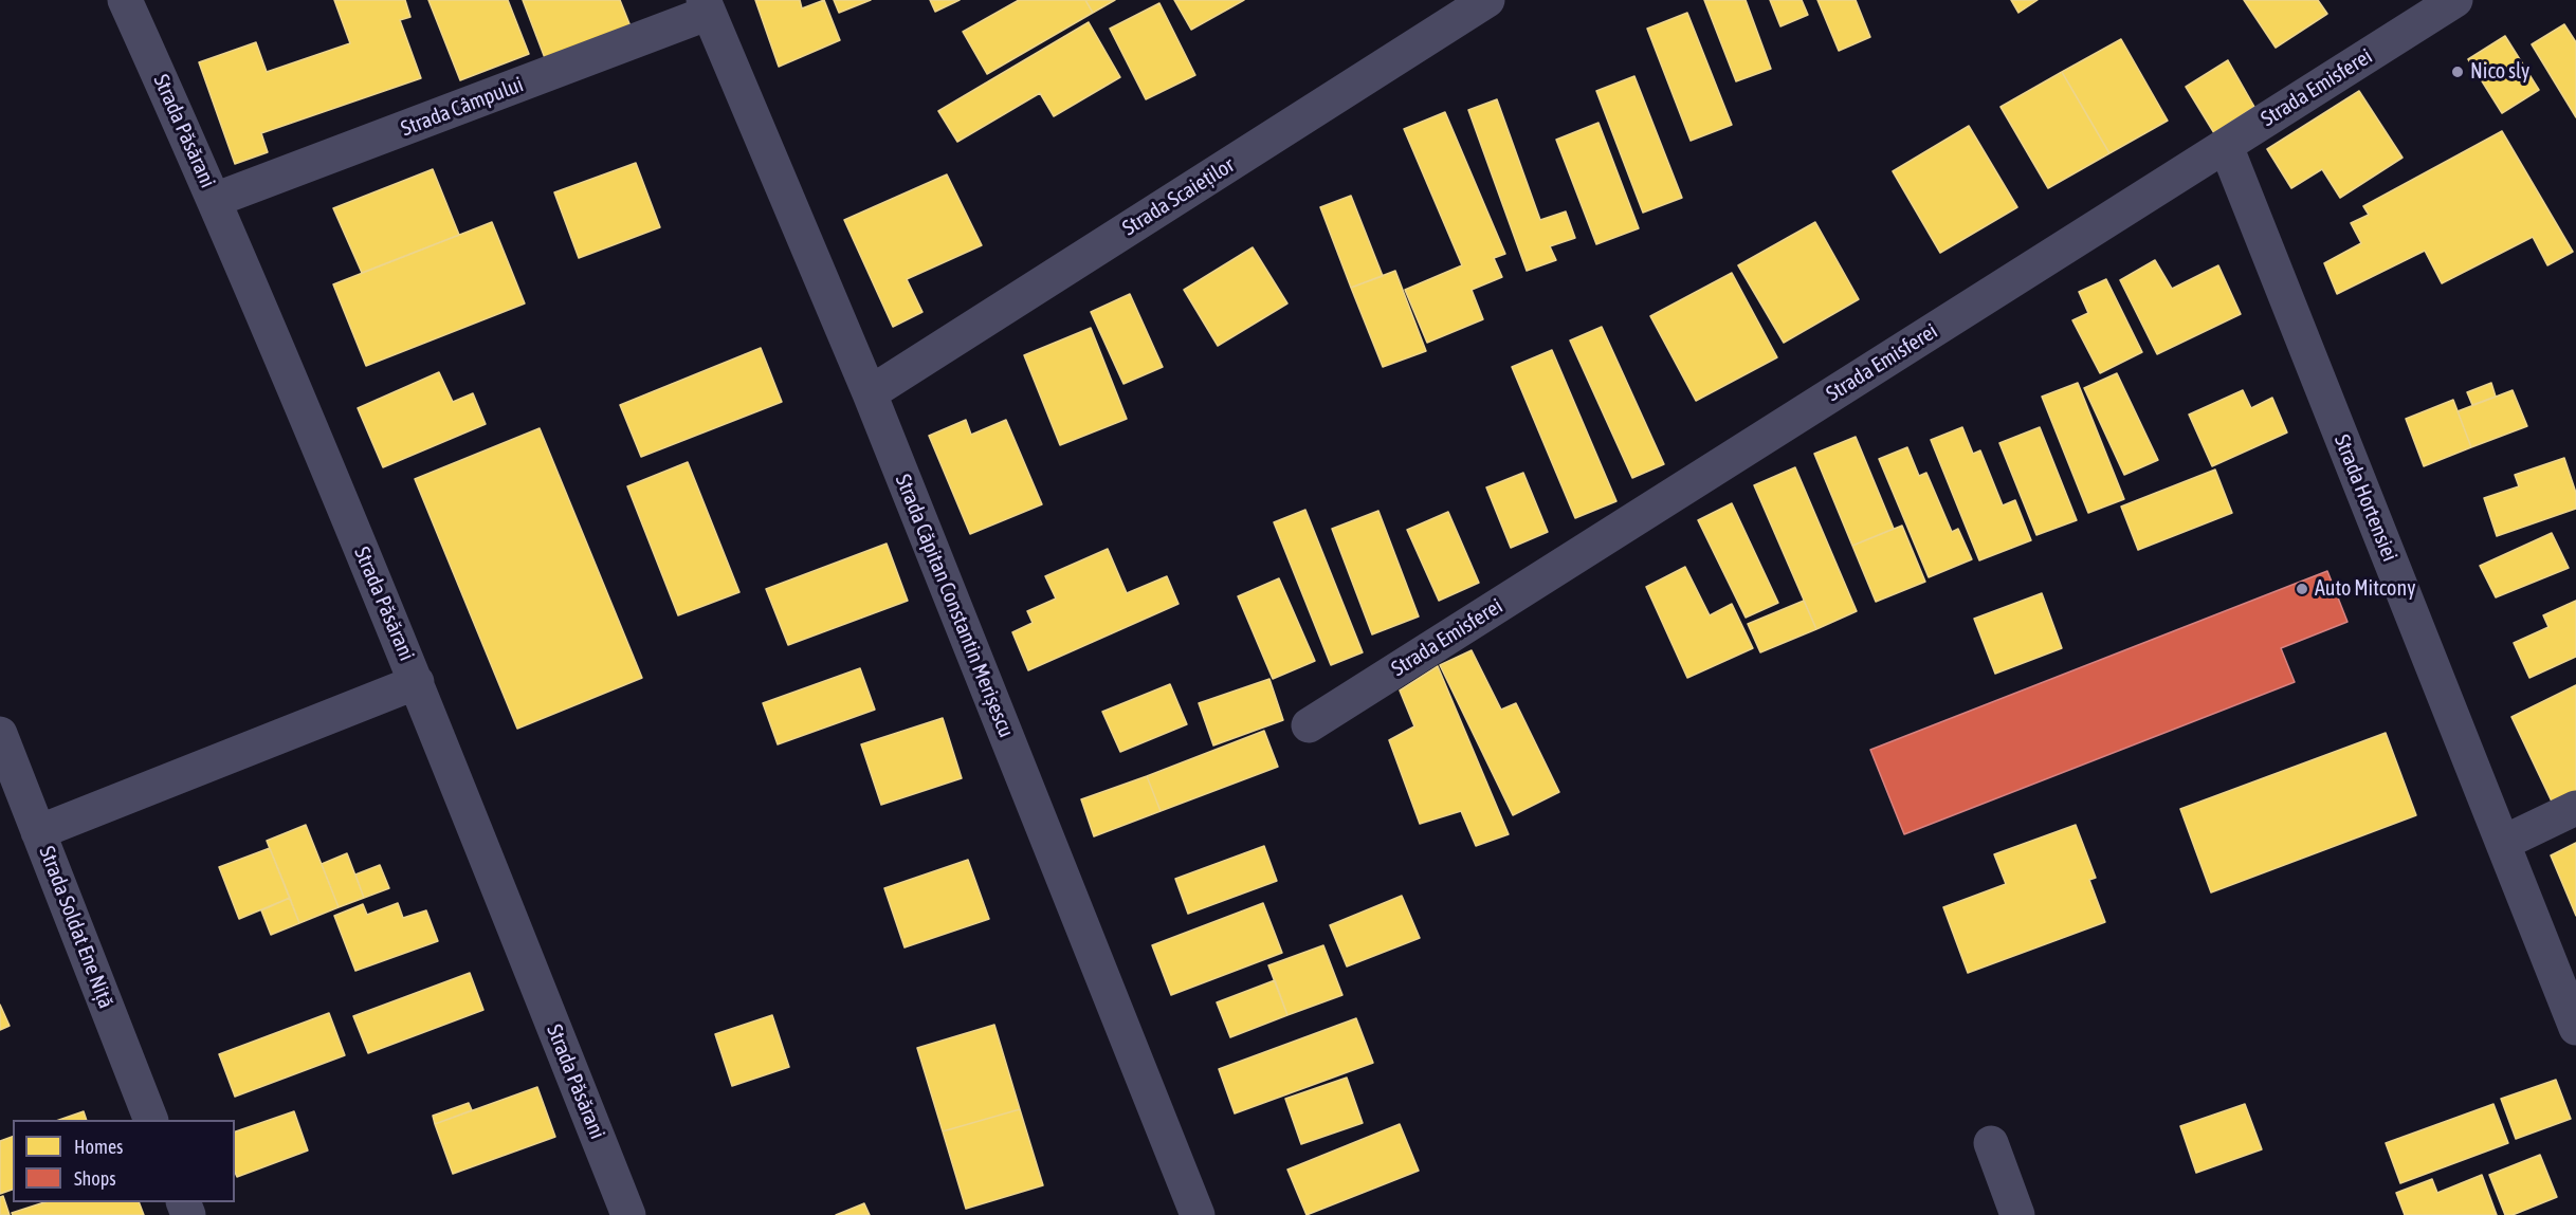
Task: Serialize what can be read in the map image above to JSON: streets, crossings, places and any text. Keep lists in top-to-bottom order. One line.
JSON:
{"streets":{"street":["Strada Emisferei","Strada Câmpului","Strada Păsărani","Strada Scaieților","Strada Hortensiei","Strada Căpitan Constantin Merișescu","Strada Soldat Ene Niță"]},"crossings":[["Strada Emisferei","Strada Hortensiei"],["Strada Câmpului","Strada Păsărani"],["Strada Câmpului","Strada Căpitan Constantin Merișescu"],["Strada Scaieților","Strada Căpitan Constantin Merișescu"]],"places":["Nico sly","Auto Mitcony"],"legend":["Homes","Shops"]}
